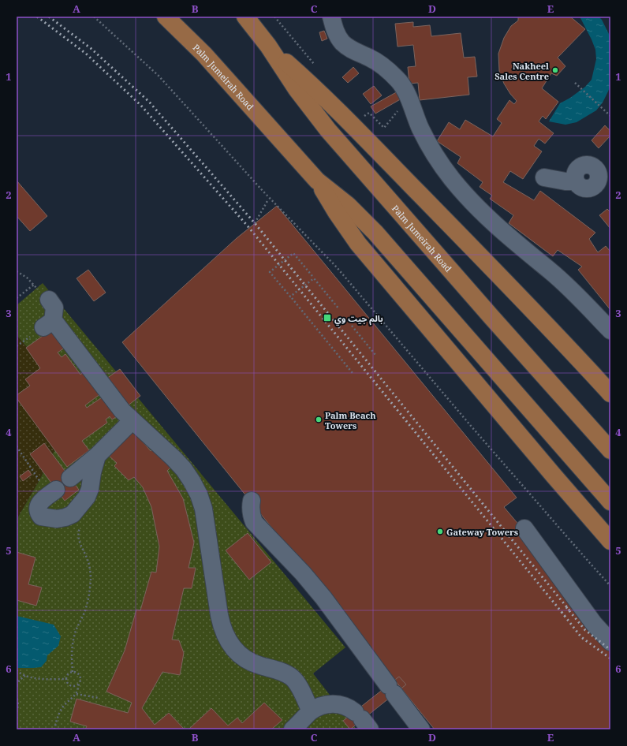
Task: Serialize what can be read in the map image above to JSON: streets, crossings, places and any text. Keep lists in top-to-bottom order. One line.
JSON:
{"streets":{"main road":["Palm Jumeirah Road"]},"places":{"other":["Nakheel Sales Centre","Palm Beach Towers","Gateway Towers"],"transit":["بالم جيت وي"]},"grid":{"columns":["A","B","C","D","E"],"rows":["1","2","3","4","5","6"]}}
